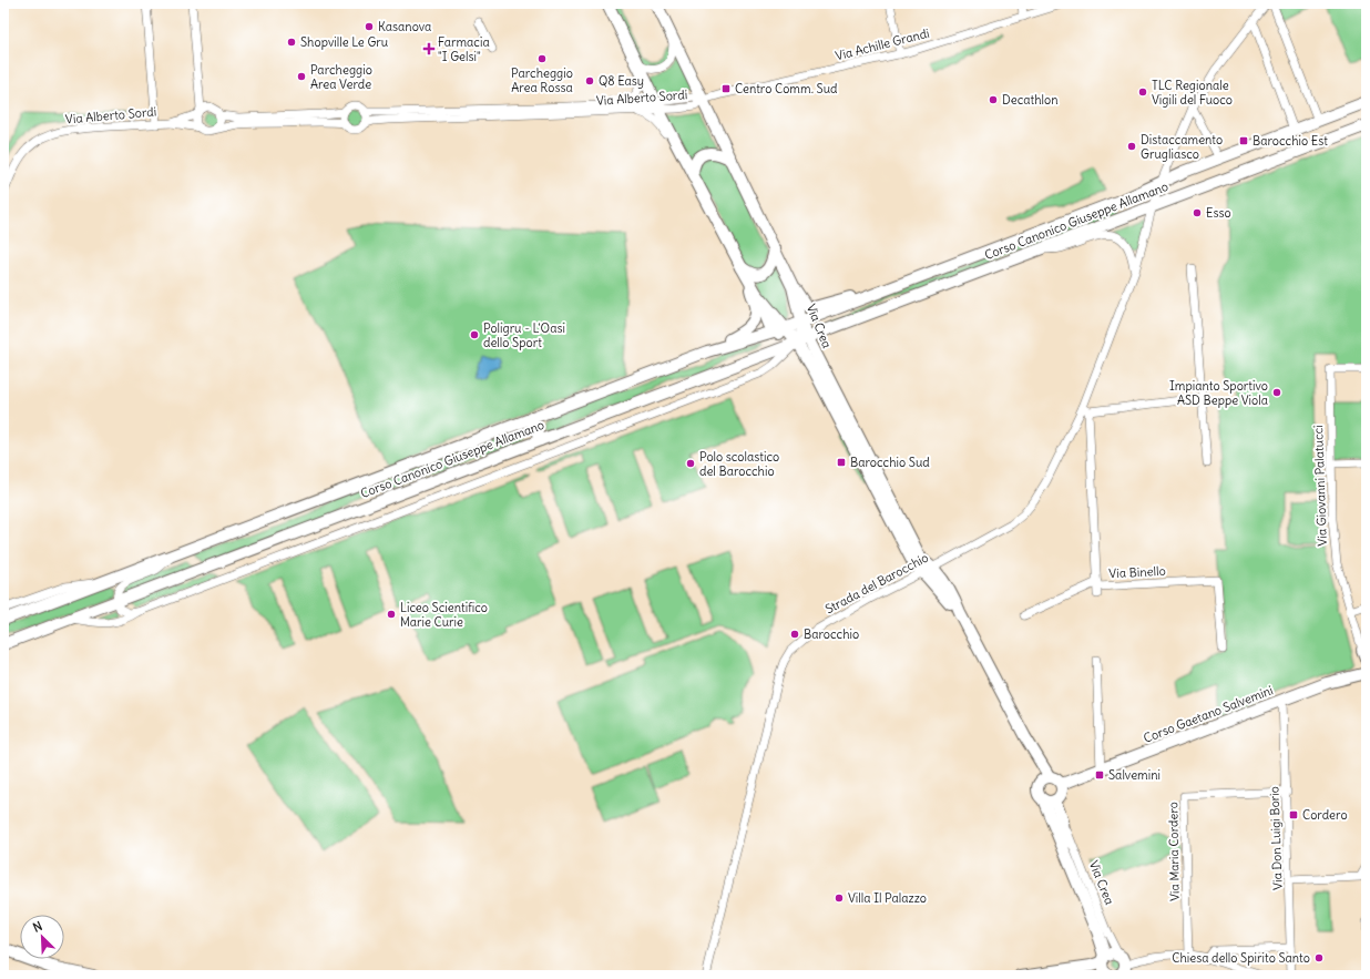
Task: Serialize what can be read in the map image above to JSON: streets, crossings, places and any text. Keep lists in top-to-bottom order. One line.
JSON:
{"streets":{"main road":["Corso Canonico Giuseppe Allamano","Via Crea","Corso Gaetano Salvemini"],"street":["Via Achille Grandi","Via Alberto Sordi","Via Giovanni Palatucci","Via Binello","Strada del Barocchio","Via Don Luigi Borio","Via Maria Cordero"]},"crossings":[["Via Achille Grandi","Via Alberto Sordi"],["Via Achille Grandi","Via Crea"],["Via Alberto Sordi","Via Crea"],["Corso Canonico Giuseppe Allamano","Via Crea"],["Corso Canonico Giuseppe Allamano","Strada del Barocchio"],["Via Crea","Strada del Barocchio"],["Via Crea","Corso Gaetano Salvemini"],["Via Binello","Strada del Barocchio"],["Corso Gaetano Salvemini","Via Don Luigi Borio"],["Via Don Luigi Borio","Via Maria Cordero"]],"places":{"other":["Kasanova","Shopville Le Gru","Parcheggio Area Rossa","Parcheggio Area Verde","Q8 Easy","TLC Regionale Vigili del Fuoco","Decathlon","Distaccamento Grugliasco","Esso","Poligru - L'Oasi dello Sport","Impianto Sportivo ASD Beppe Viola","Polo scolastico del Barocchio","Liceo Scientifico Marie Curie","Barocchio","Villa Il Palazzo","Chiesa dello Spirito Santo"],"health":["Farmacia \"I Gelsi\""],"transit":["Centro Comm. Sud","Barocchio Est","Barocchio Sud","Salvemini","Cordero"]},"north":"top left"}
